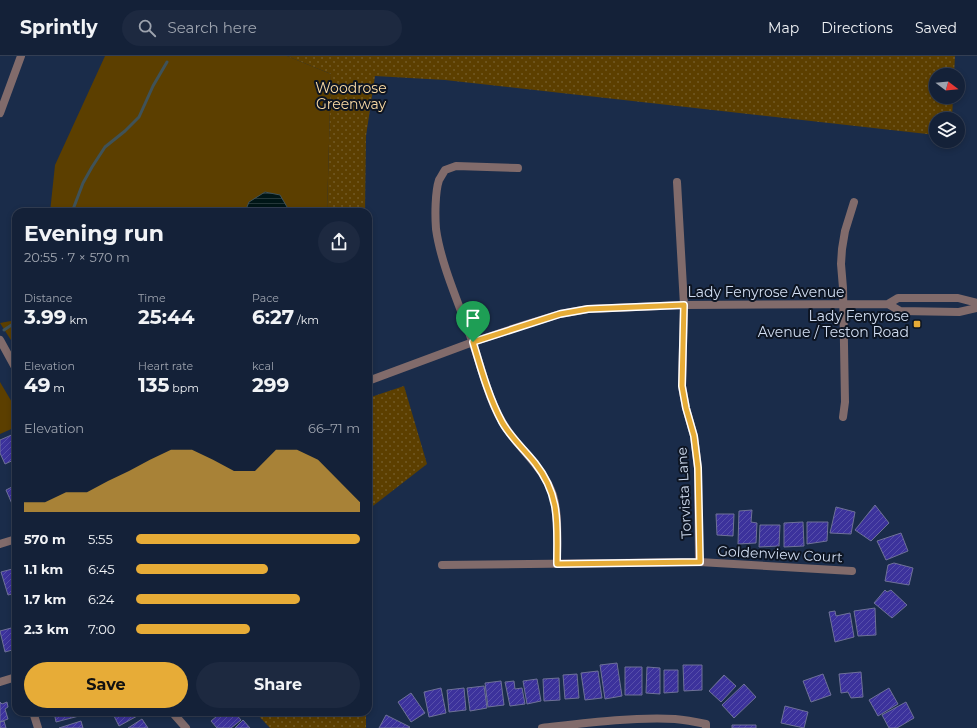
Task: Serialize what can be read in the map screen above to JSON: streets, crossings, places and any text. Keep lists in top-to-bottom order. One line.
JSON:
{"streets":{"street":["Lady Fenyrose Avenue","Torvista Lane","Goldenview Court"]},"crossings":[["Lady Fenyrose Avenue","Torvista Lane"],["Torvista Lane","Goldenview Court"]],"parks":["Woodrose Greenway"],"places":{"transit":["Lady Fenyrose Avenue / Teston Road"]},"north":"right","page":{"header":"Sprintly","search":"Search here","nav":["Map","Directions","Saved"],"heading":["Evening run","20:55 · 7 × 570 m"],"stats":[["Distance","3.99 km"],["Time","25:44"],["Pace","6:27 /km"],["Elevation","49 m"],["Heart rate","135 bpm"],["kcal","299"]],"chart":["Elevation","66–71 m"],"list":[{"name":"570 m","note":"5:55"},{"name":"1.1 km","note":"6:45"},{"name":"1.7 km","note":"6:24"},{"name":"2.3 km","note":"7:00"}],"buttons":["Save","Share"]}}
